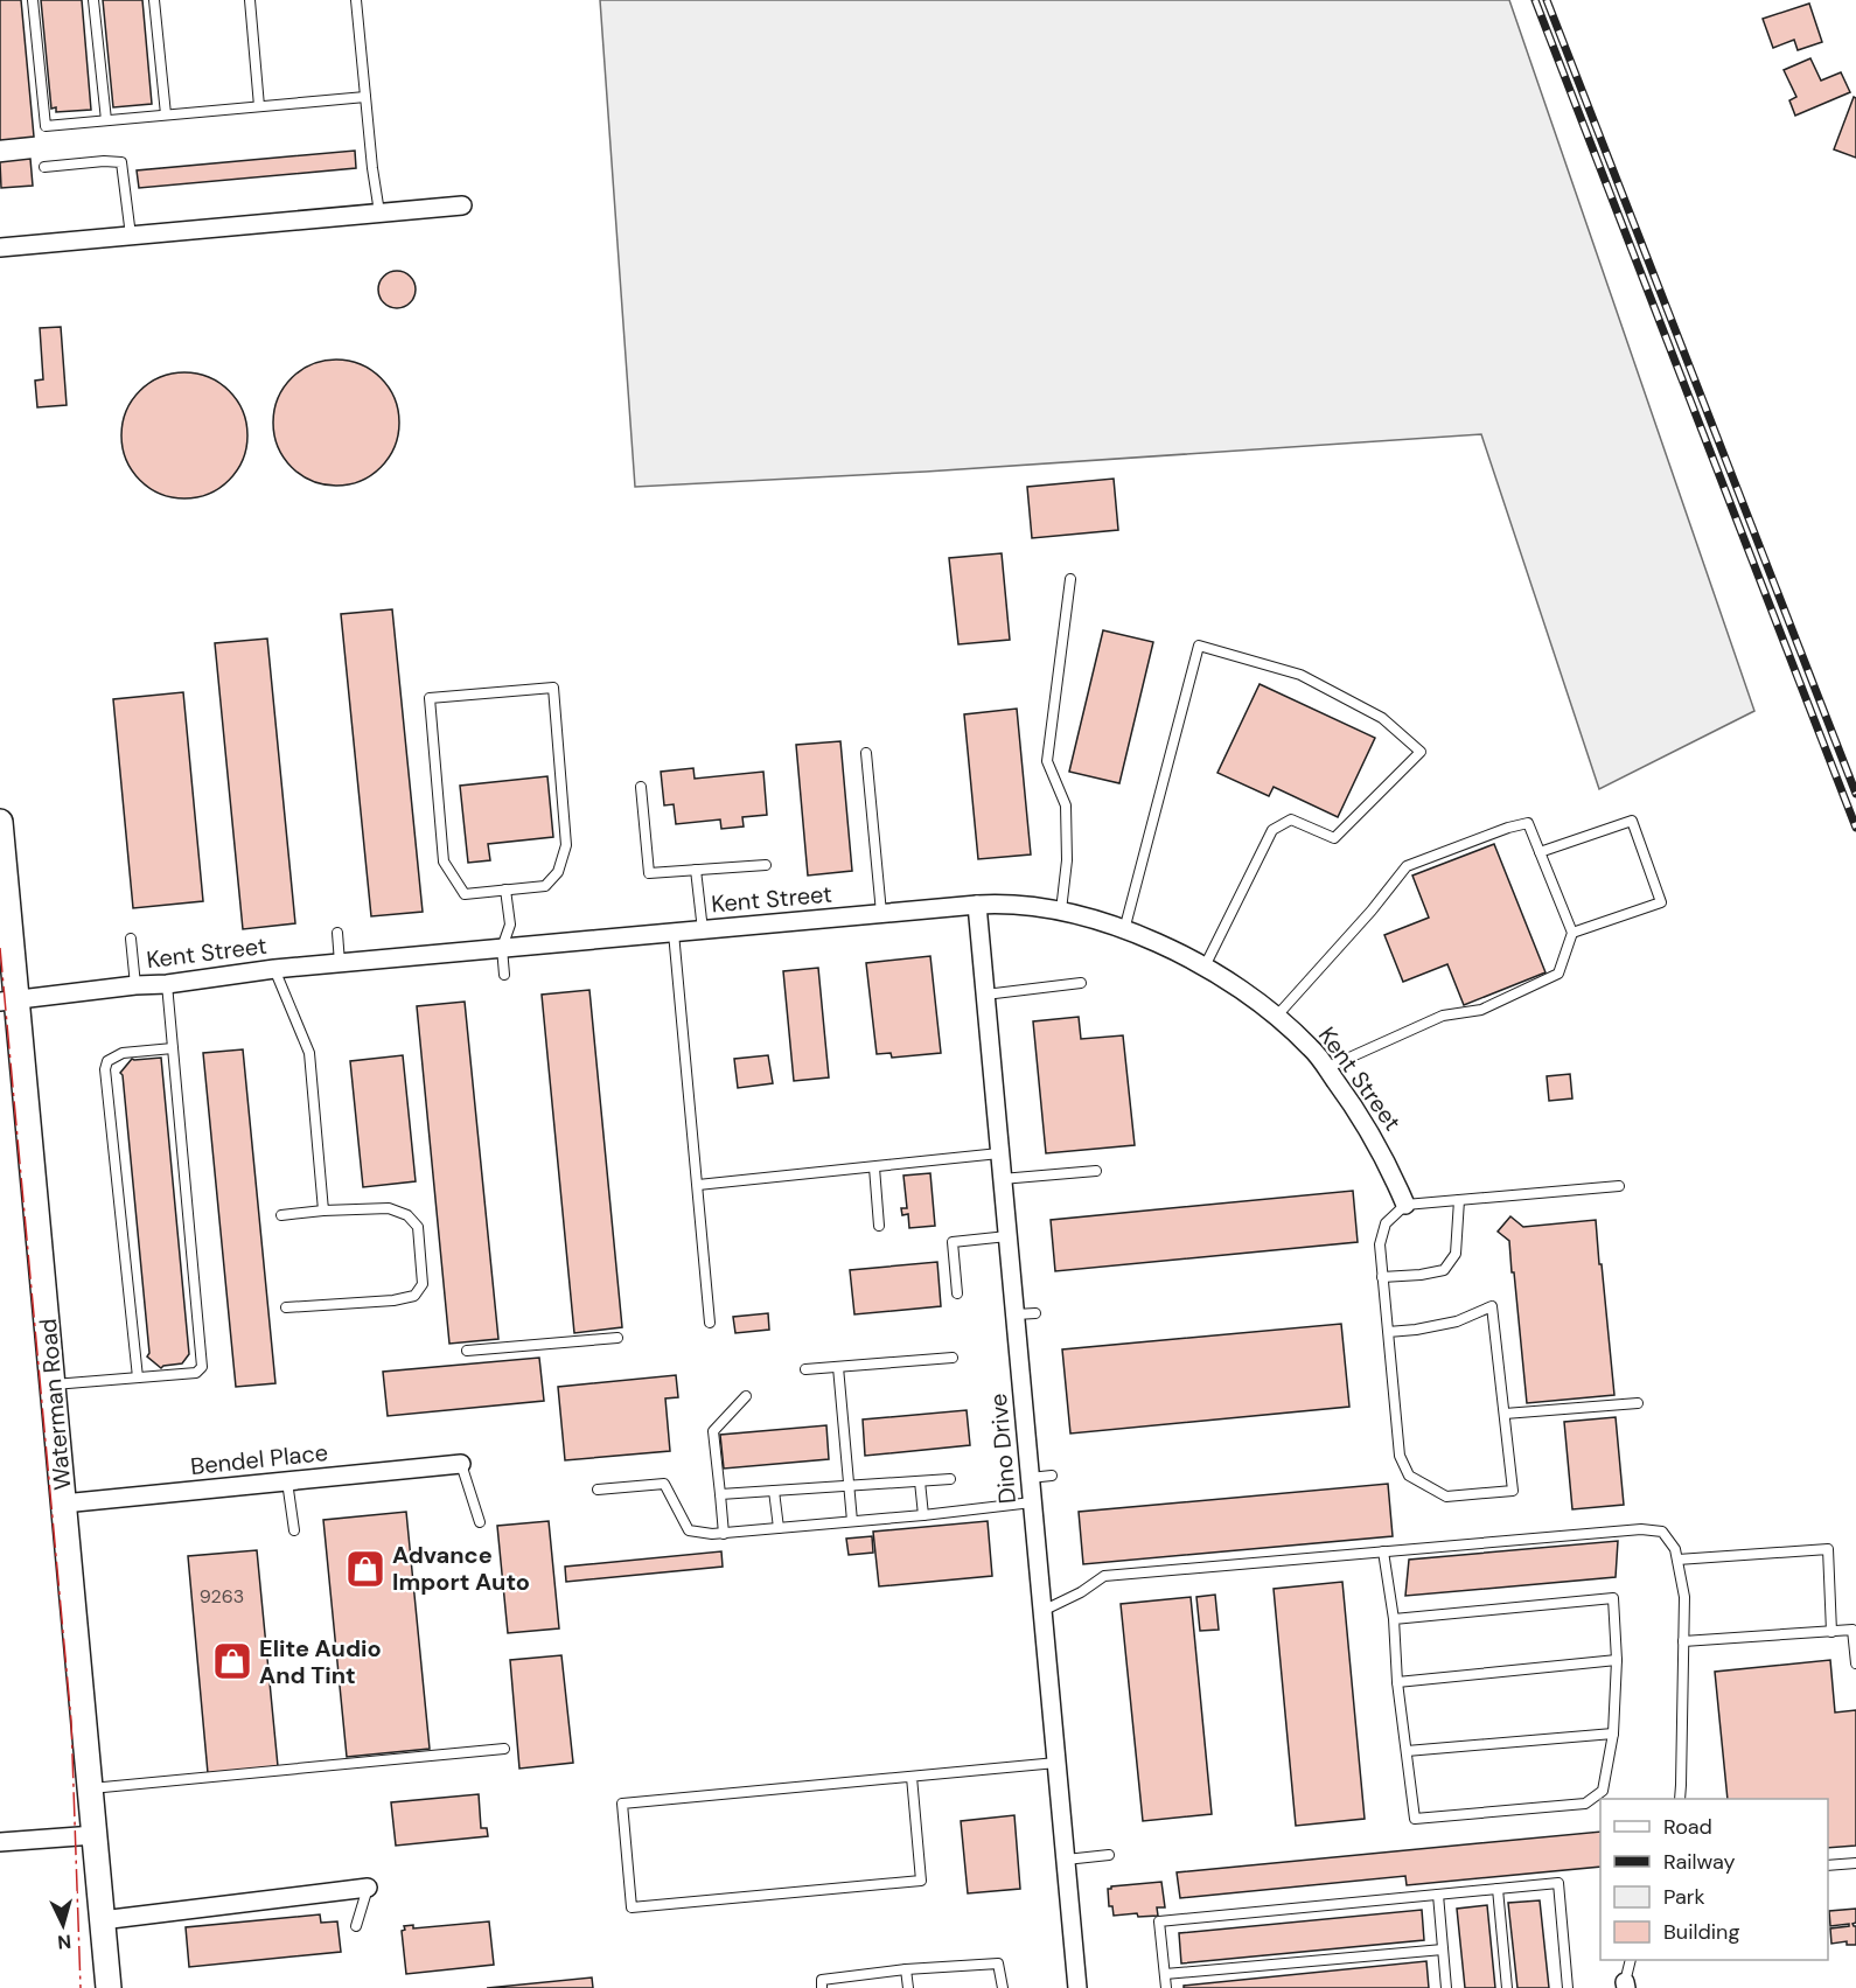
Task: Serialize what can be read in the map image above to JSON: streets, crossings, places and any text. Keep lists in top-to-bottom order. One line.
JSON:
{"streets":{"main road":["Waterman Road"],"street":["Kent Street","Dino Drive","Bendel Place"]},"crossings":[["Kent Street","Waterman Road"],["Kent Street","Dino Drive"],["Waterman Road","Bendel Place"]],"places":{"shop":["Advance Import Auto","Elite Audio And Tint"]},"house_numbers":["9263"],"legend":["Road","Railway","Park","Building"],"north":"bottom"}
